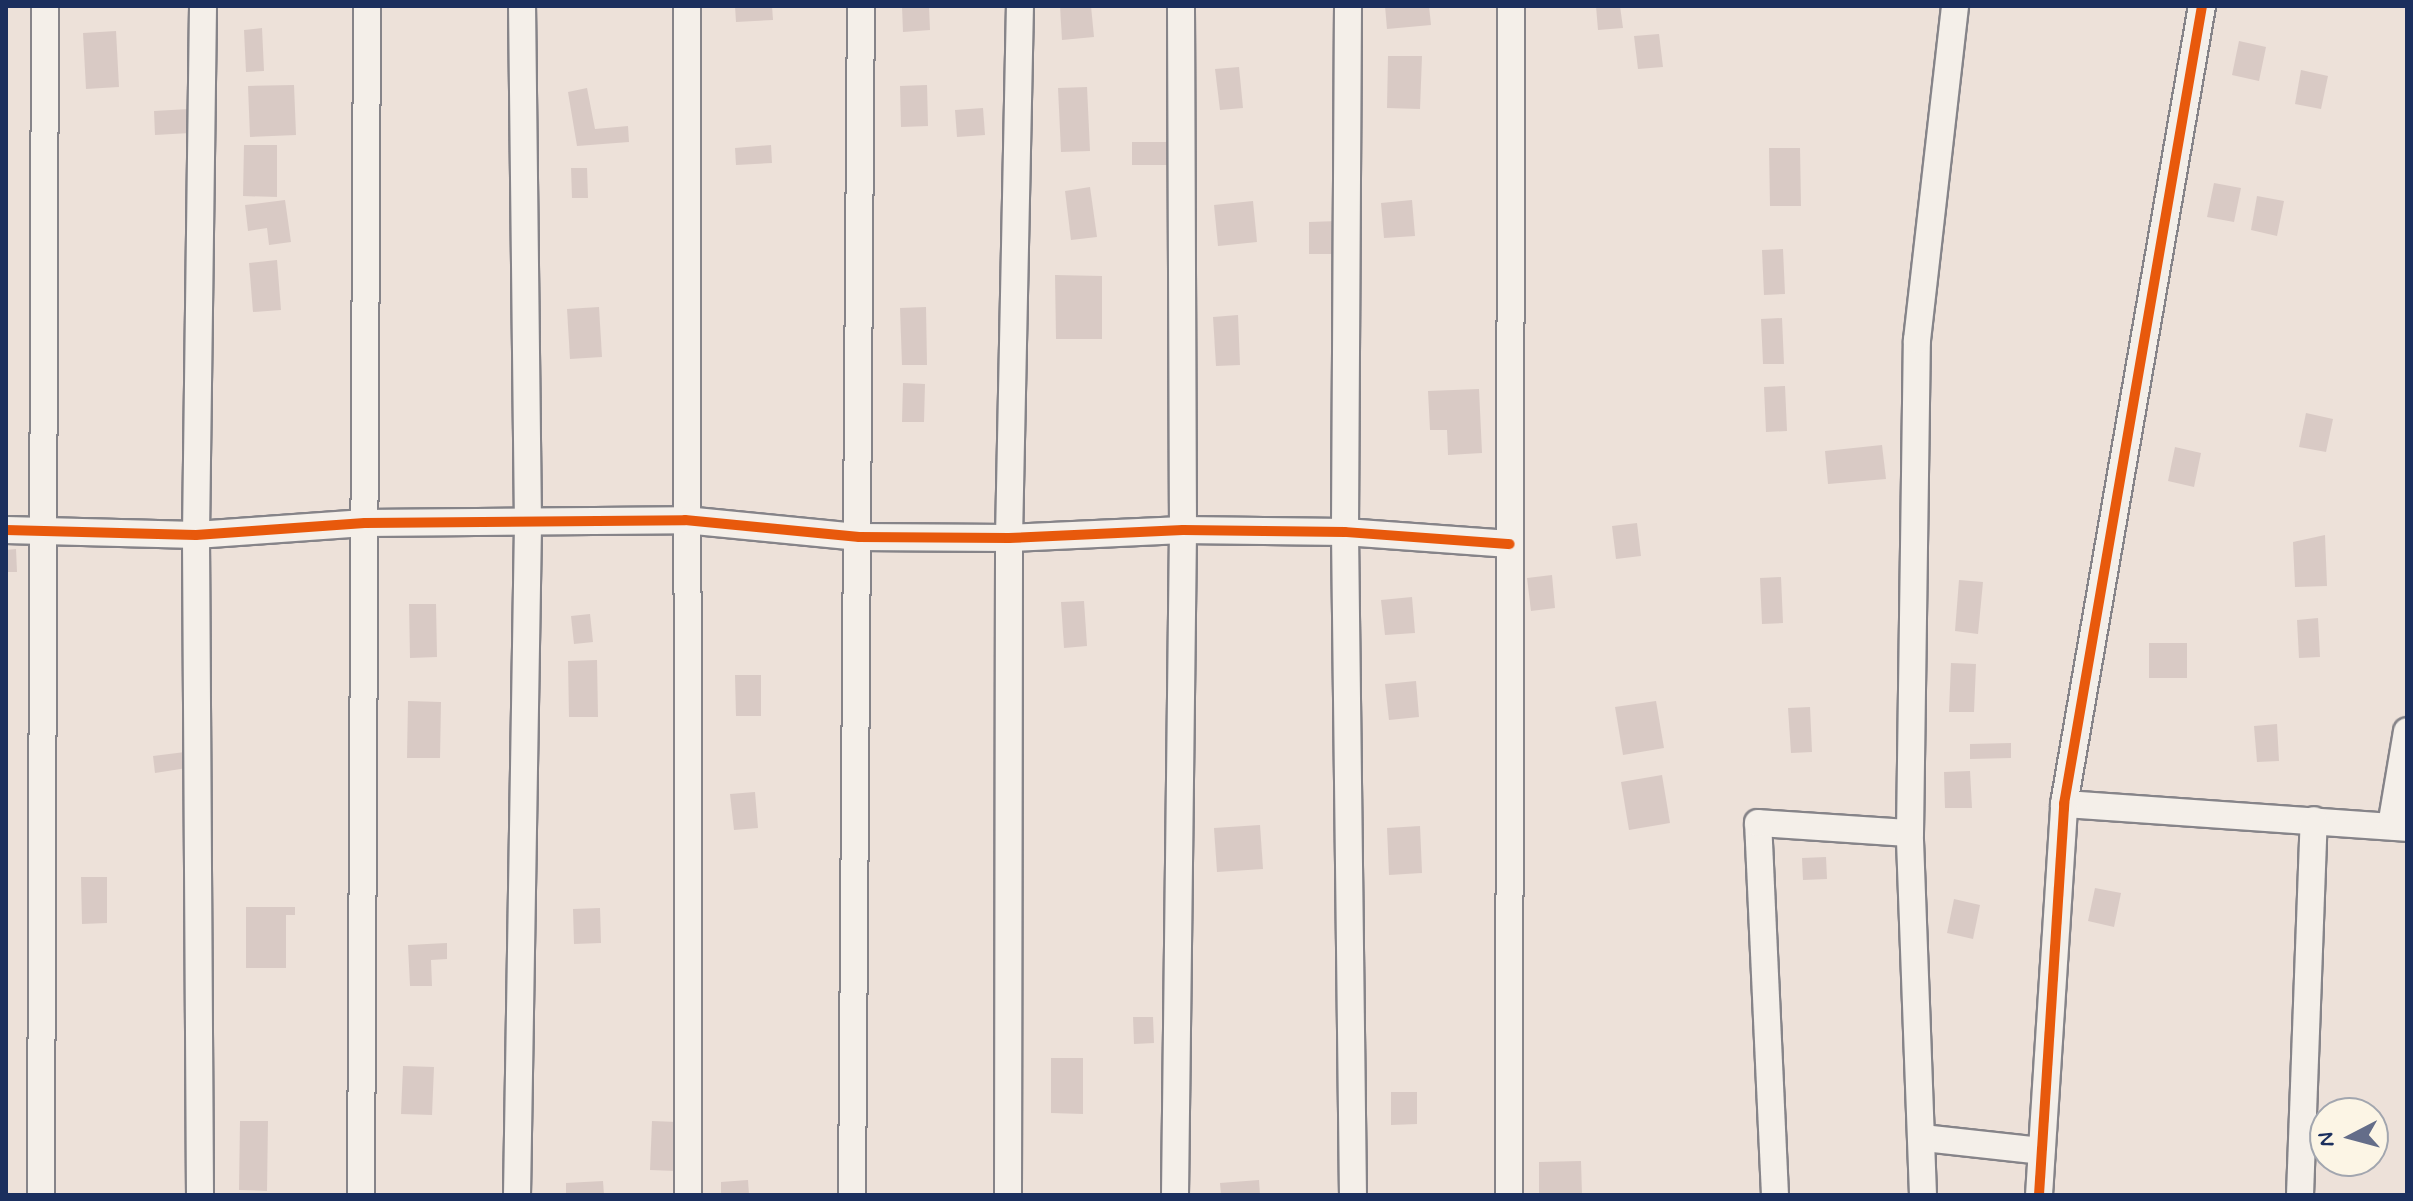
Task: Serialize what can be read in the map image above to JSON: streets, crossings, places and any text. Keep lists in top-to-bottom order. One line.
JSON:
{"north":"left"}
